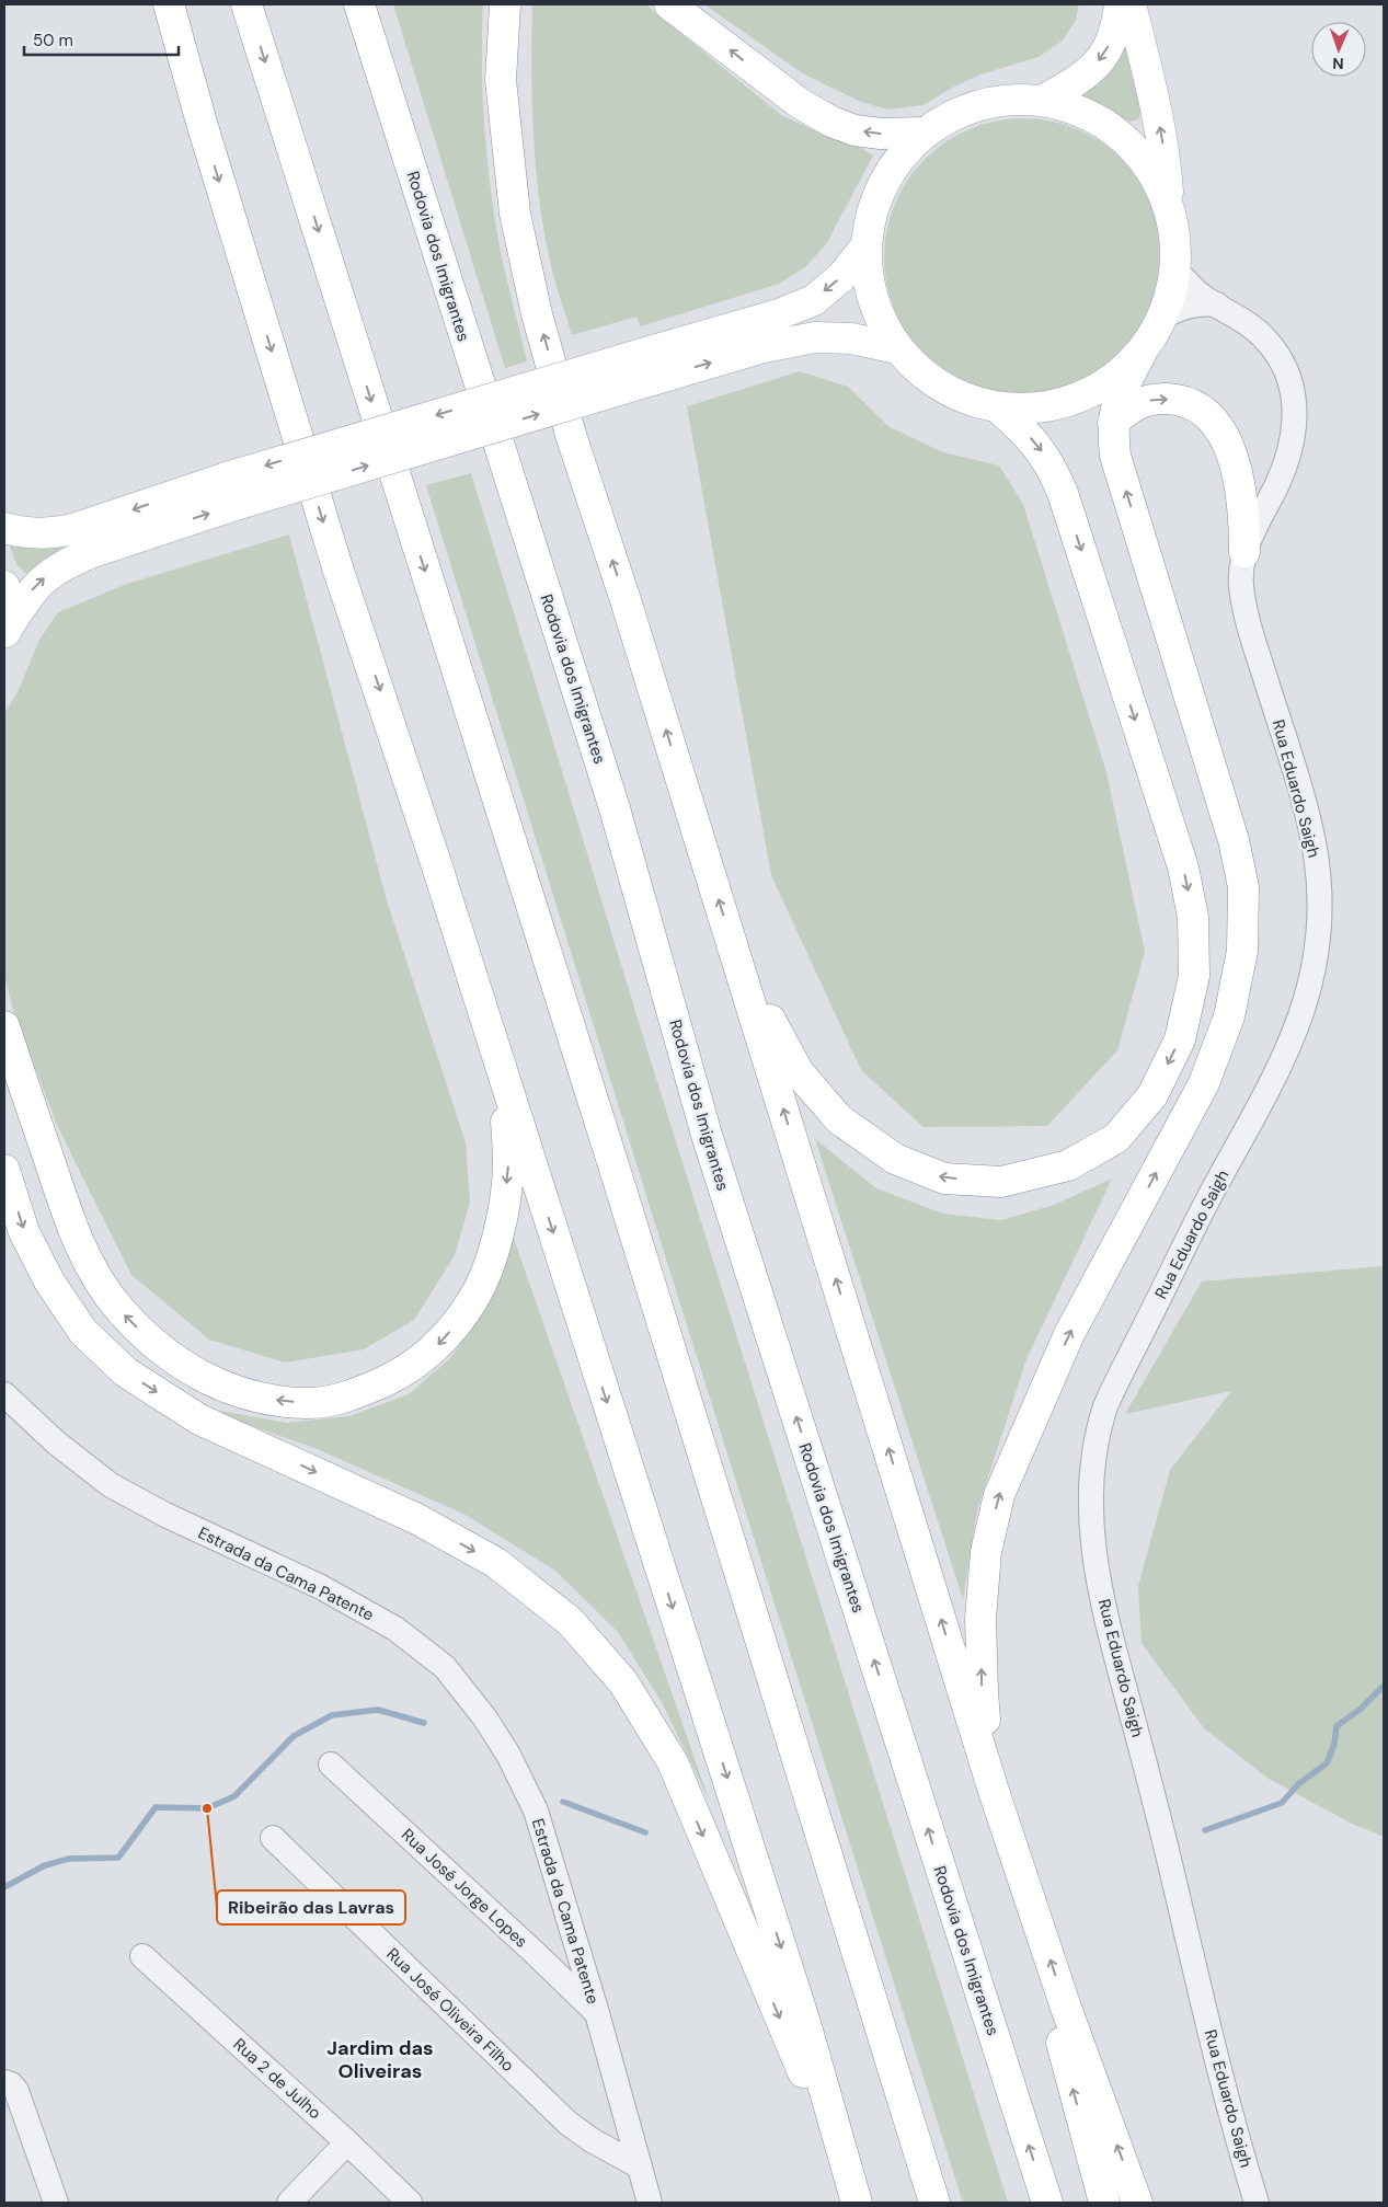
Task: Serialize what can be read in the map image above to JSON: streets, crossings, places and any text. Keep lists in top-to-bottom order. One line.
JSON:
{"streets":{"main road":["Rodovia dos Imigrantes"],"street":["Rua Eduardo Saigh","Estrada da Cama Patente","Rua José Jorge Lopes","Rua José Oliveira Filho","Rua 2 de Julho"]},"crossings":[["Estrada da Cama Patente","Rua José Jorge Lopes"],["Estrada da Cama Patente","Rua José Oliveira Filho"]],"districts":["Jardim das Oliveiras"],"places":["Ribeirão das Lavras"],"scale_bar":"50 m","north":"bottom"}
